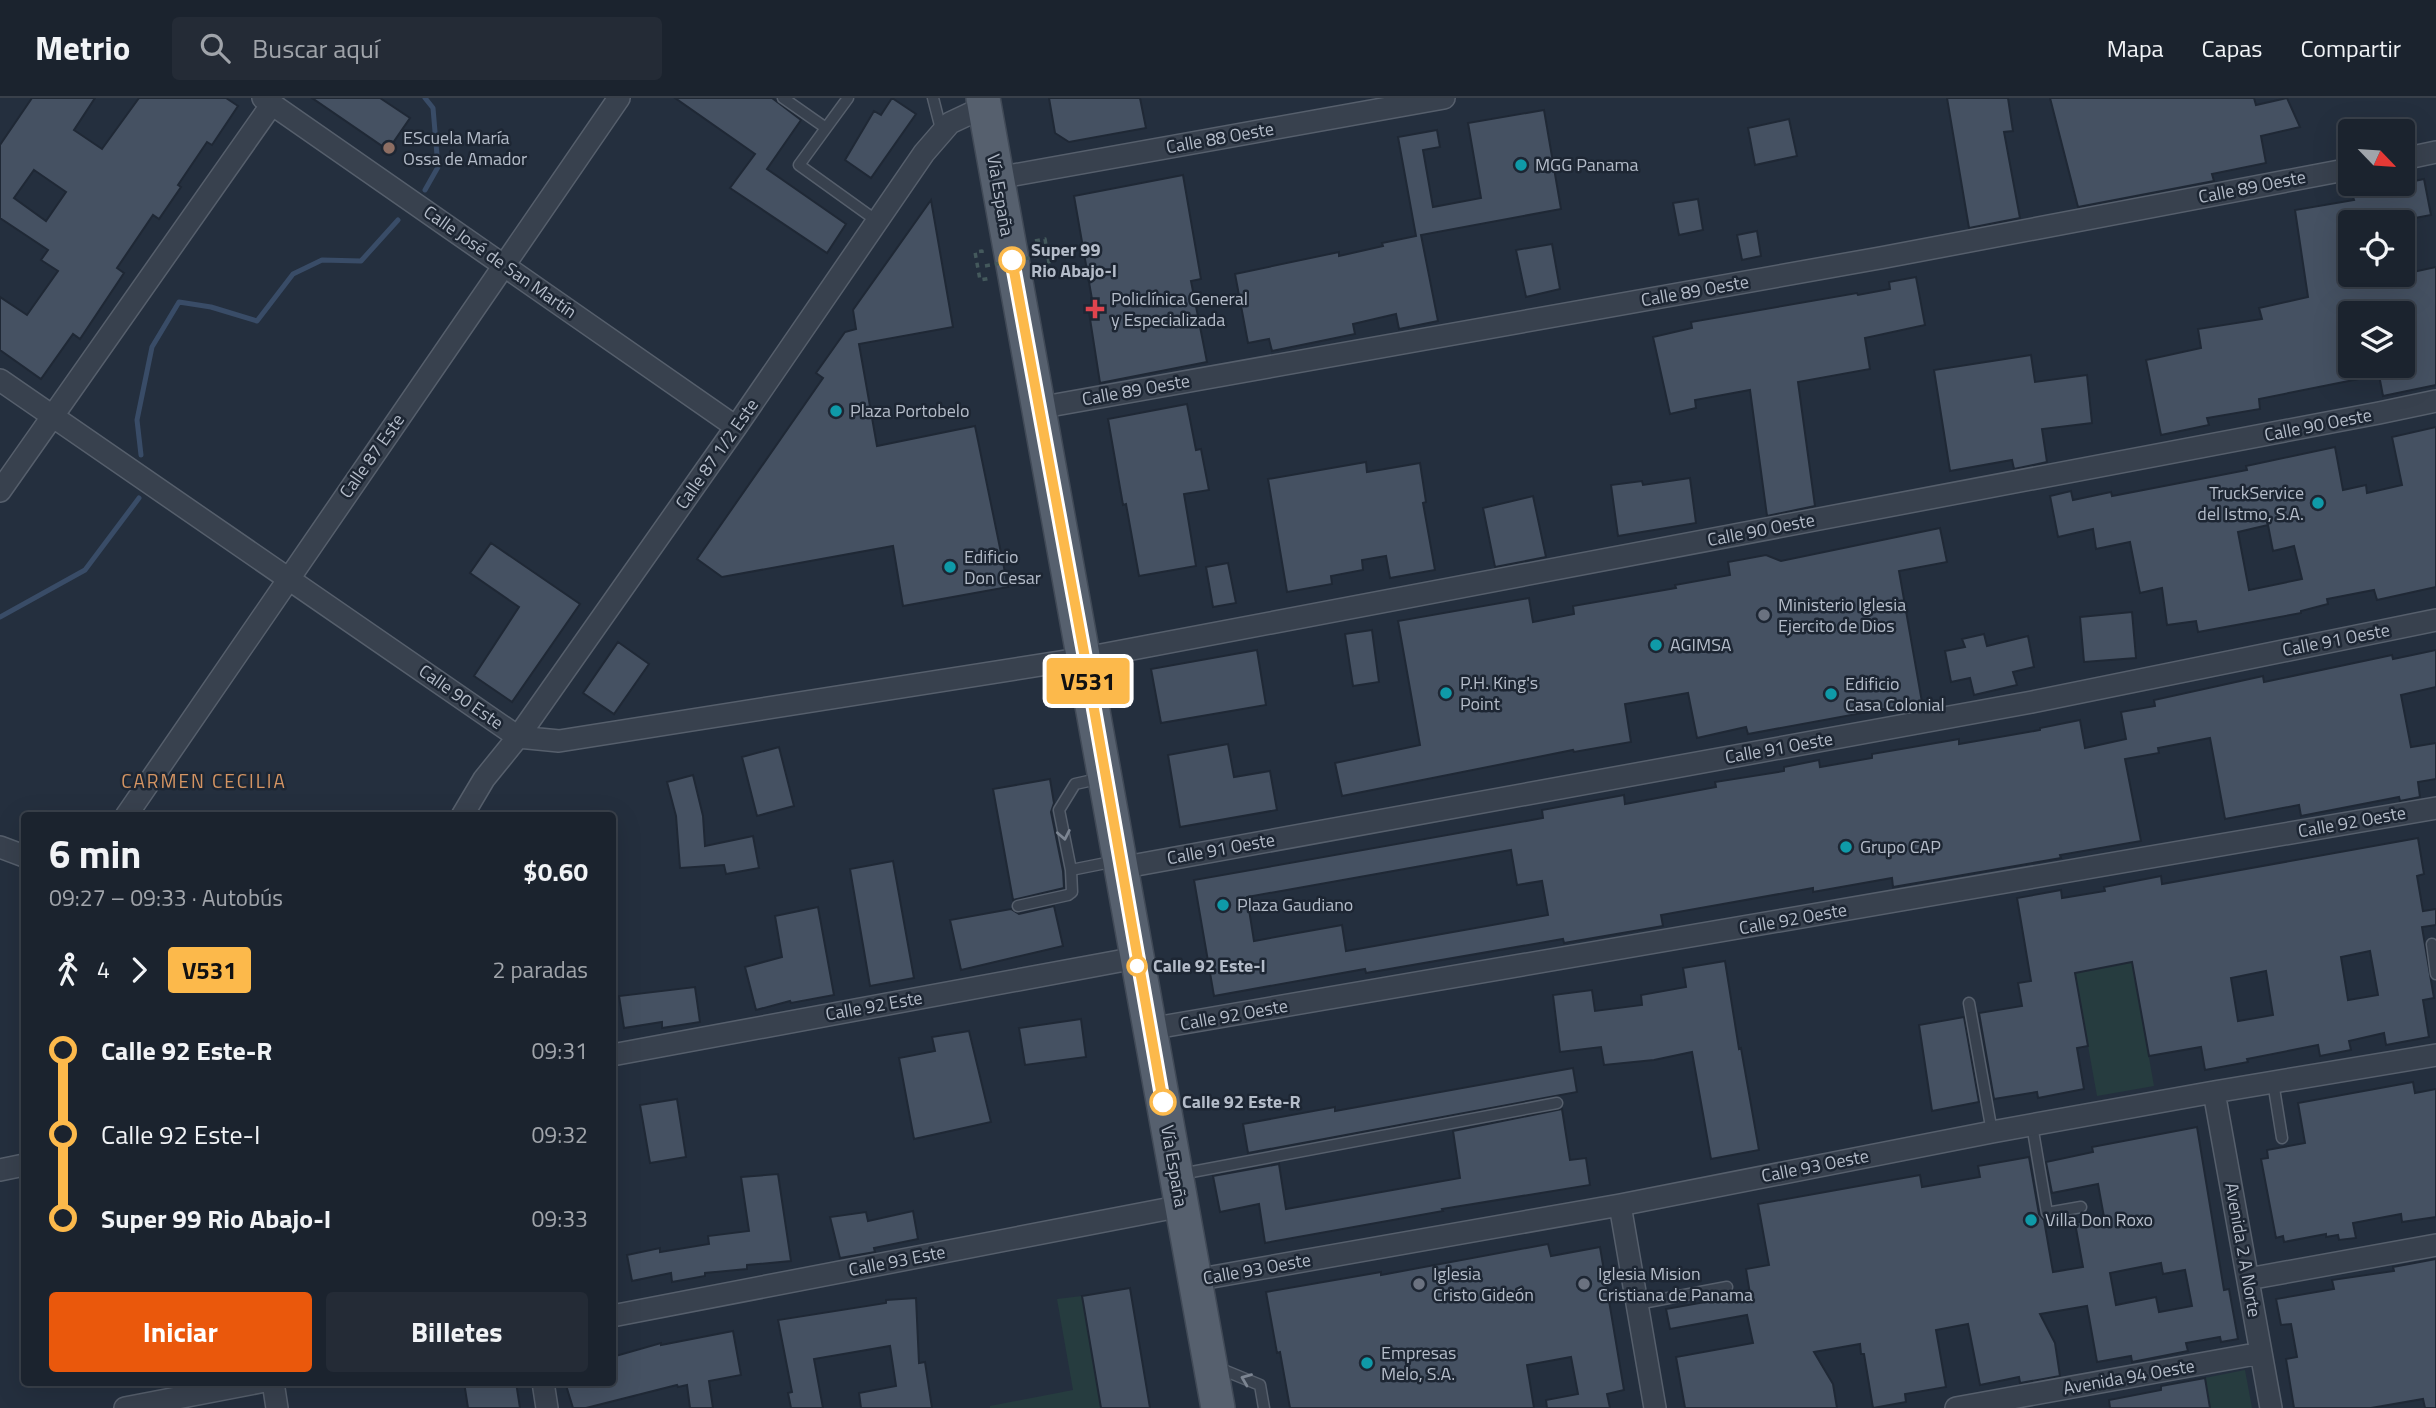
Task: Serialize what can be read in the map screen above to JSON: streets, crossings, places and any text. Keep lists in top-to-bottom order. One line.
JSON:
{"streets":{"main road":["Vía España"],"street":["Calle 88 Oeste","Calle 89 Oeste","Calle José de San Martín","Calle 90 Oeste","Calle 87 1/2 Este","Calle 87 Este","Calle 91 Oeste","Calle 90 Este","Calle 92 Oeste","Calle 92 Este","Calle 93 Oeste","Avenida 2 A Norte","Calle 93 Este","Avenida 94 Oeste"]},"crossings":[["Calle 88 Oeste","Vía España"],["Calle 89 Oeste","Vía España"],["Vía España","Calle 90 Oeste"],["Vía España","Calle 87 1/2 Este"],["Vía España","Calle 91 Oeste"],["Vía España","Calle 90 Este"],["Vía España","Calle 92 Oeste"],["Vía España","Calle 92 Este"],["Vía España","Calle 93 Oeste"],["Vía España","Calle 93 Este"],["Calle José de San Martín","Calle 87 1/2 Este"],["Calle José de San Martín","Calle 87 Este"],["Calle 90 Oeste","Calle 90 Este"],["Calle 87 1/2 Este","Calle 90 Este"],["Calle 87 Este","Calle 90 Este"],["Calle 93 Oeste","Avenida 2 A Norte"],["Avenida 2 A Norte","Avenida 94 Oeste"]],"districts":["CARMEN CECILIA"],"places":{"other":["EScuela María Ossa de Amador","MGG Panama","Super 99 Rio Abajo-I","Plaza Portobelo","TruckService del Istmo, S.A.","Edificio Don Cesar","Ministerio Iglesia Ejercito de Dios","AGIMSA","P.H. King's Point","Edificio Casa Colonial","Grupo CAP","Plaza Gaudiano","Calle 92 Este-I","Calle 92 Este-R","Villa Don Roxo","Iglesia Cristo Gideón","Iglesia Mision Cristiana de Panama","Empresas Melo, S.A."],"health":["Policlínica General y Especializada"]},"lines":["bus line V531"],"north":"bottom right","page":{"header":"Metrio","search":"Buscar aquí","nav":["Mapa","Capas","Compartir"],"on_map":"V531","heading":["6 min","09:27 – 09:33 · Autobús","$0.60"],"legs":["4","V531","2 paradas"],"list":[{"name":"Calle 92 Este-R","value":"09:31"},{"name":"Calle 92 Este-I","value":"09:32"},{"name":"Super 99 Rio Abajo-I","value":"09:33"}],"buttons":["Iniciar","Billetes"]}}
